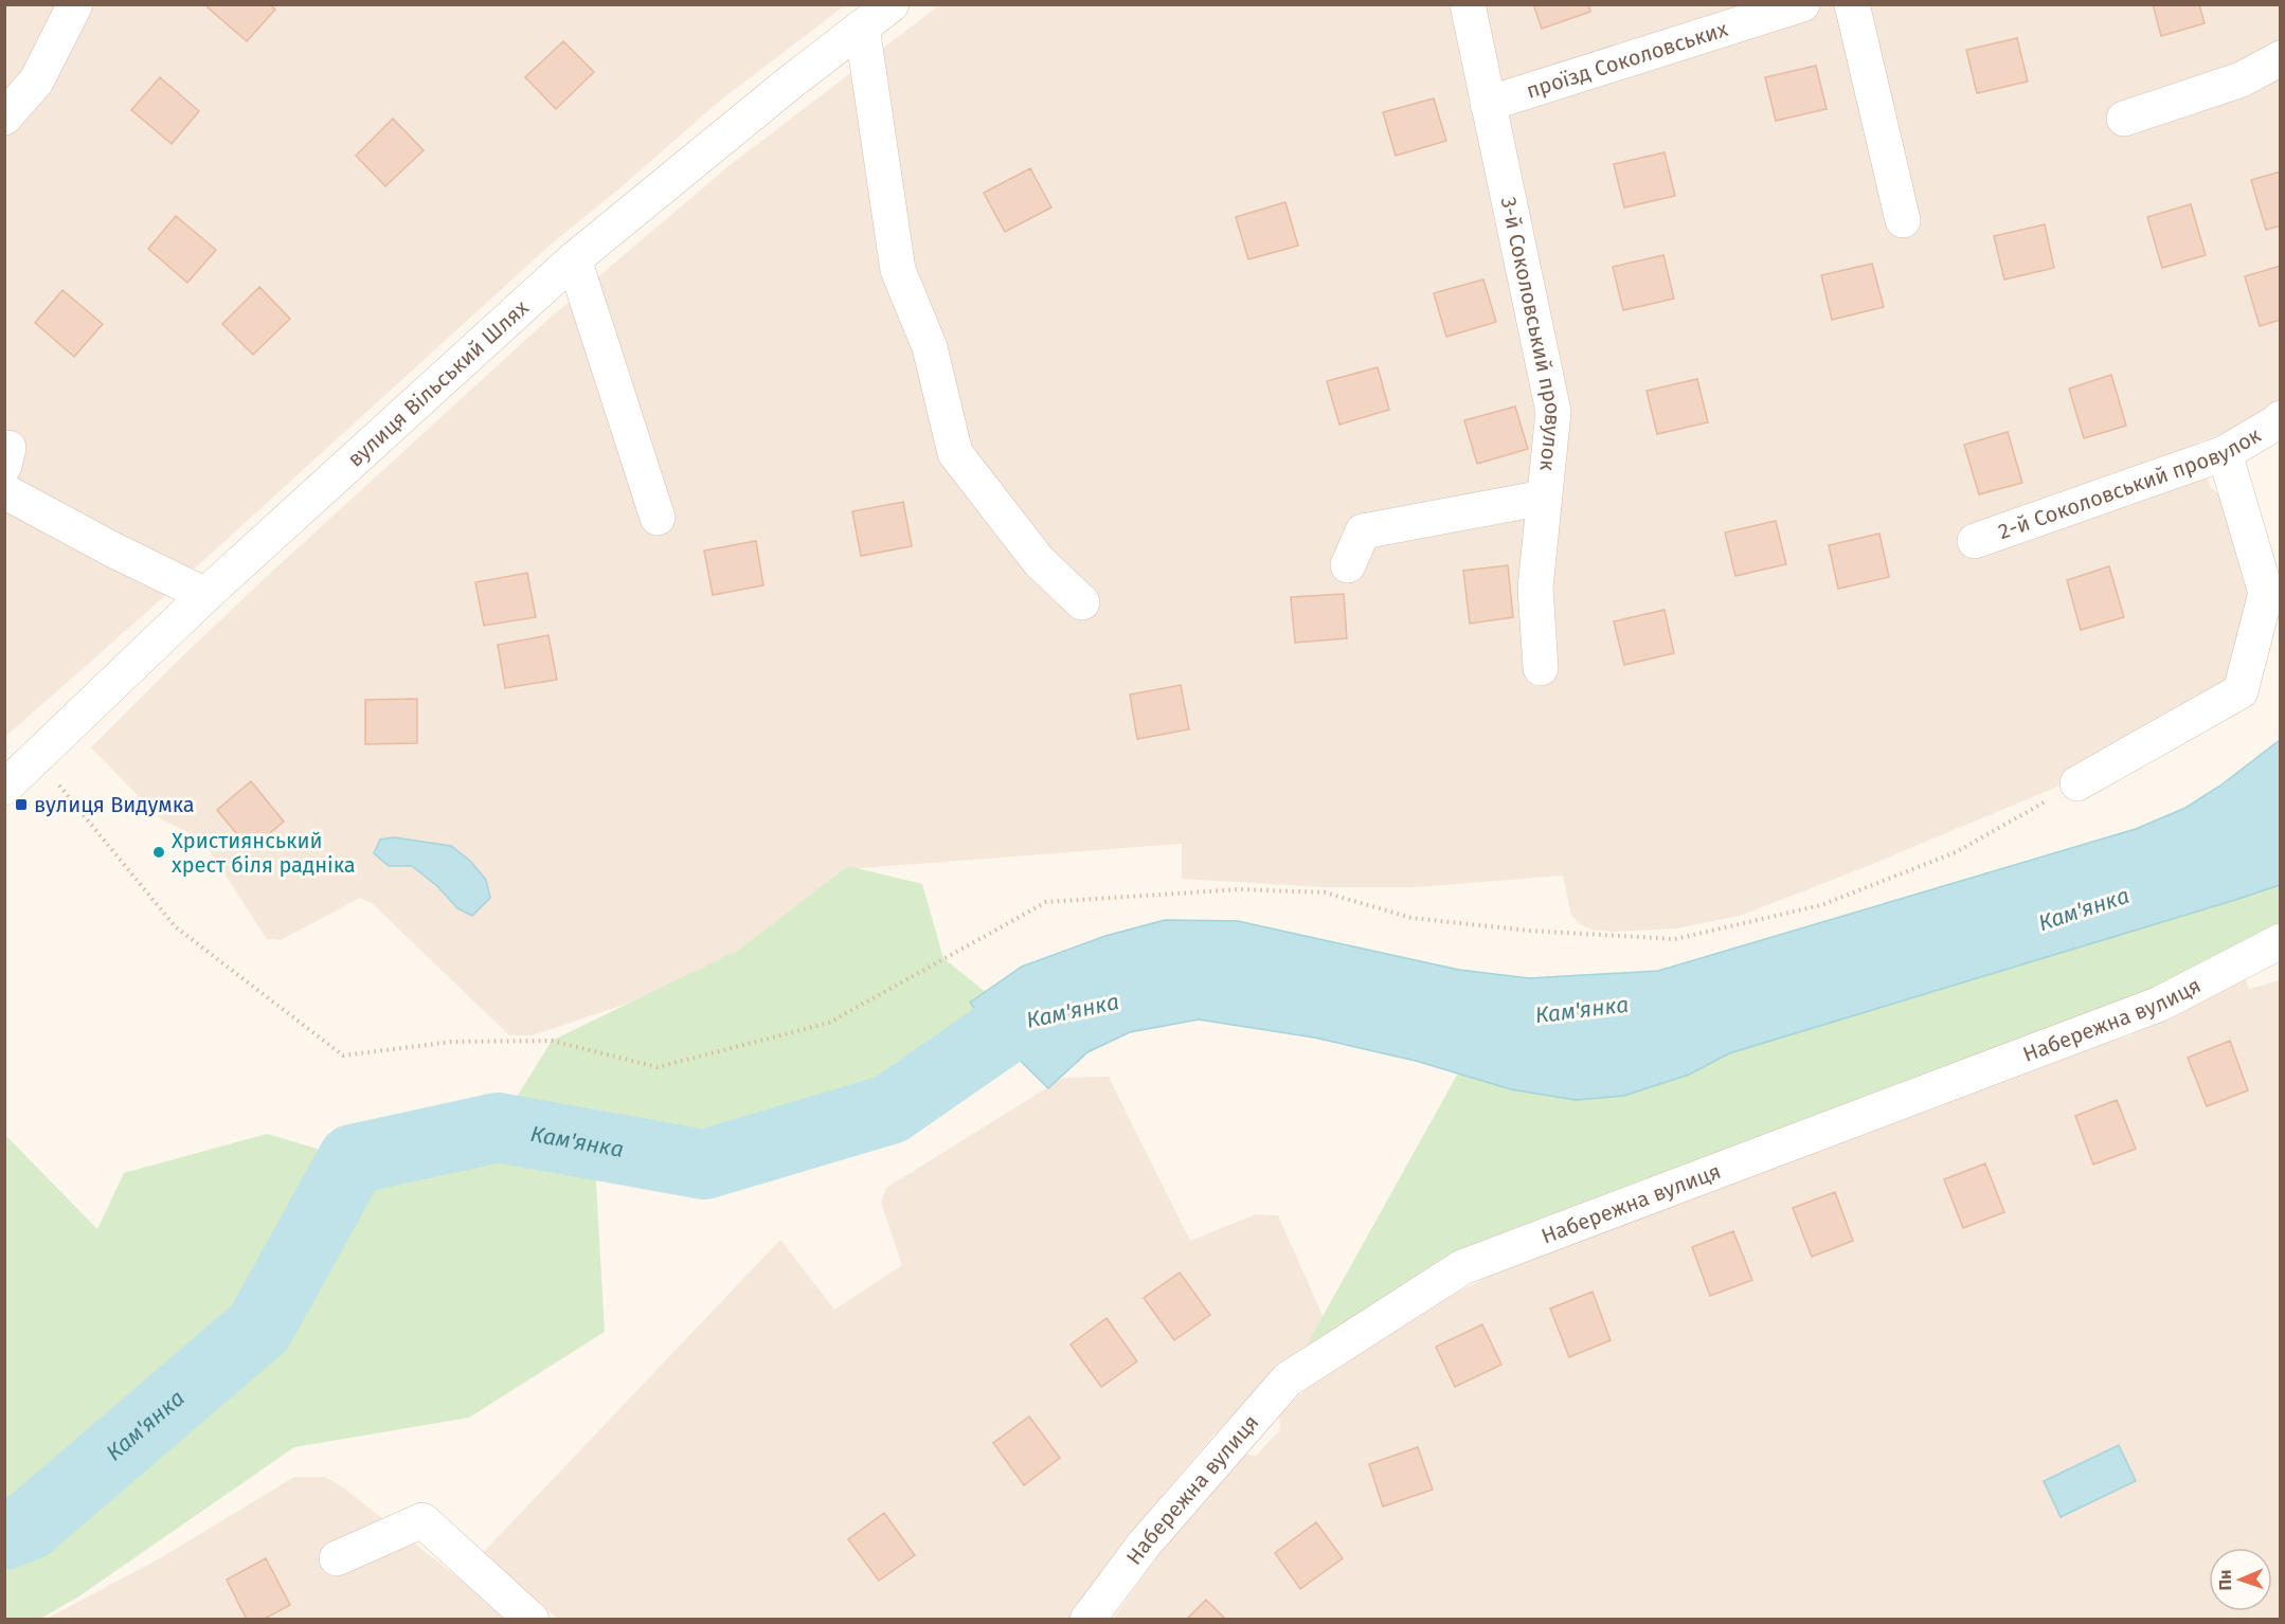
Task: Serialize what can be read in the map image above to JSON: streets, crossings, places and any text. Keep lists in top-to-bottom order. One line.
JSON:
{"streets":{"street":["проїзд Соколовських","3-й Соколовський провулок","вулиця Вільський Шлях","2-й Соколовський провулок","Набережна вулиця"]},"crossings":[["проїзд Соколовських","3-й Соколовський провулок"]],"water":["Кам'янка"],"places":{"transit":["вулиця Видумка"],"other":["Християнський хрест біля радніка"]},"north":"left"}
